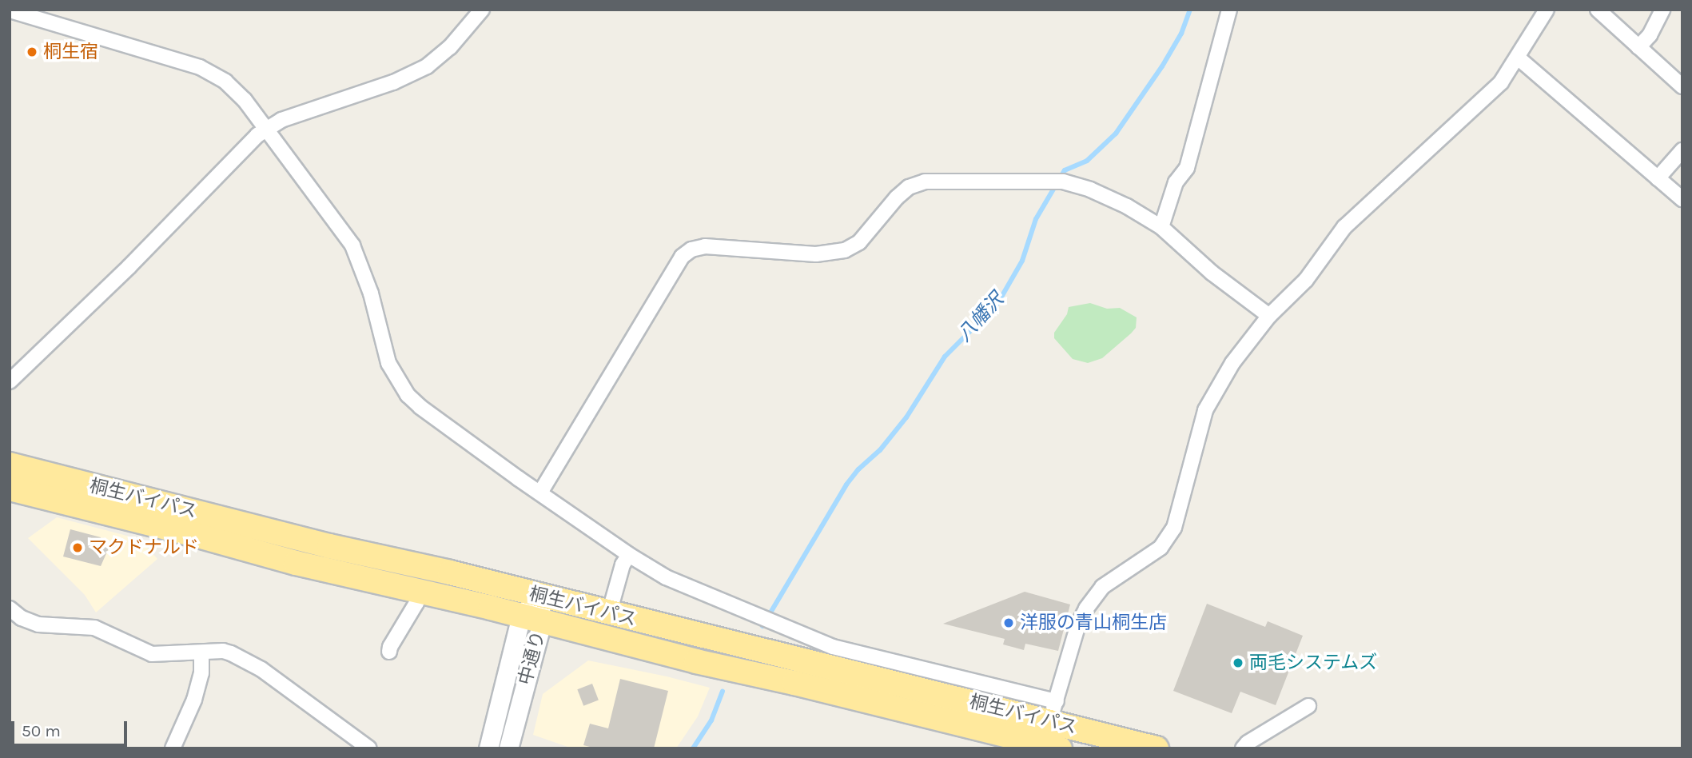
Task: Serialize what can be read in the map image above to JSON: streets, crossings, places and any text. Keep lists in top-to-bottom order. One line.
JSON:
{"streets":{"highway":["桐生バイパス"],"street":["中通り"]},"crossings":[["桐生バイパス","中通り"]],"water":["八幡沢"],"places":["桐生宿","マクドナルド","洋服の青山桐生店","両毛システムズ"],"scale_bar":"50 m"}
